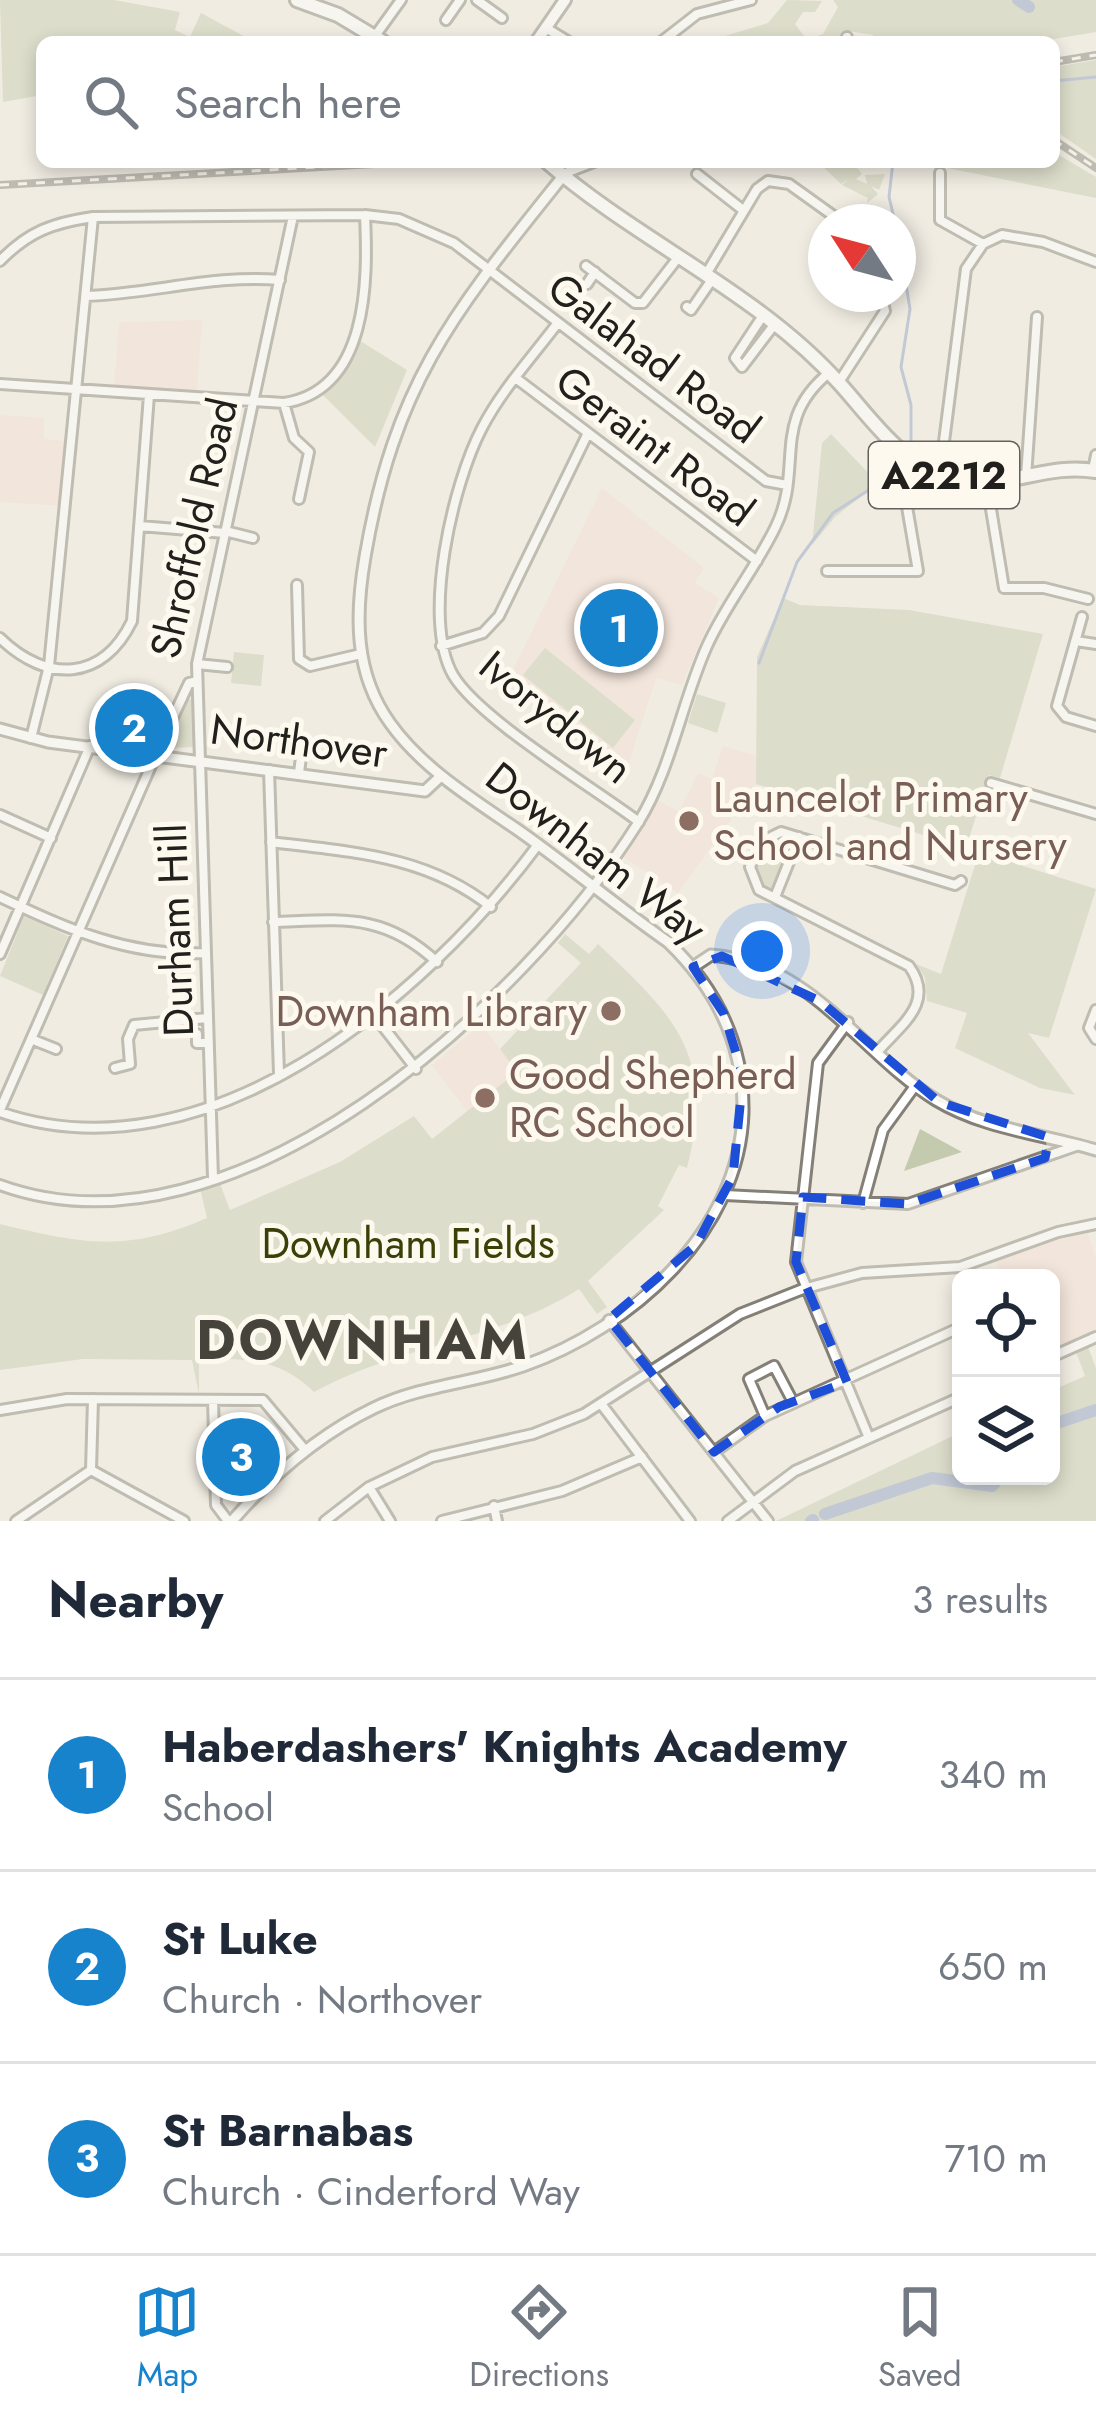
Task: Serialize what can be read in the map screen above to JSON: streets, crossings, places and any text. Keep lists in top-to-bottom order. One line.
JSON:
{"streets":{"main road":["A2212"],"street":["Galahad Road","Geraint Road","Shroffold Road","Ivorydown","Northover","Downham Way","Durham Hill"]},"crossings":[["Galahad Road","Shroffold Road"],["Galahad Road","Ivorydown"],["Galahad Road","Downham Way"],["Geraint Road","Ivorydown"],["A2212","Downham Way"],["Shroffold Road","Northover"],["Shroffold Road","Durham Hill"],["Northover","Downham Way"],["Northover","Durham Hill"]],"districts":["DOWNHAM"],"parks":["Downham Fields"],"places":["Launcelot Primary School and Nursery","Downham Library","Good Shepherd RC School"],"north":"top left","page":{"search":"Search here","pins":["1","2","3"],"heading":["Nearby","3 results"],"list":[{"mark":"1","name":"Haberdashers' Knights Academy","note":"School","value":"340 m"},{"mark":"2","name":"St Luke","note":"Church · Northover","value":"650 m"},{"mark":"3","name":"St Barnabas","note":"Church · Cinderford Way","value":"710 m"}],"nav":["Map","Directions","Saved"]}}
